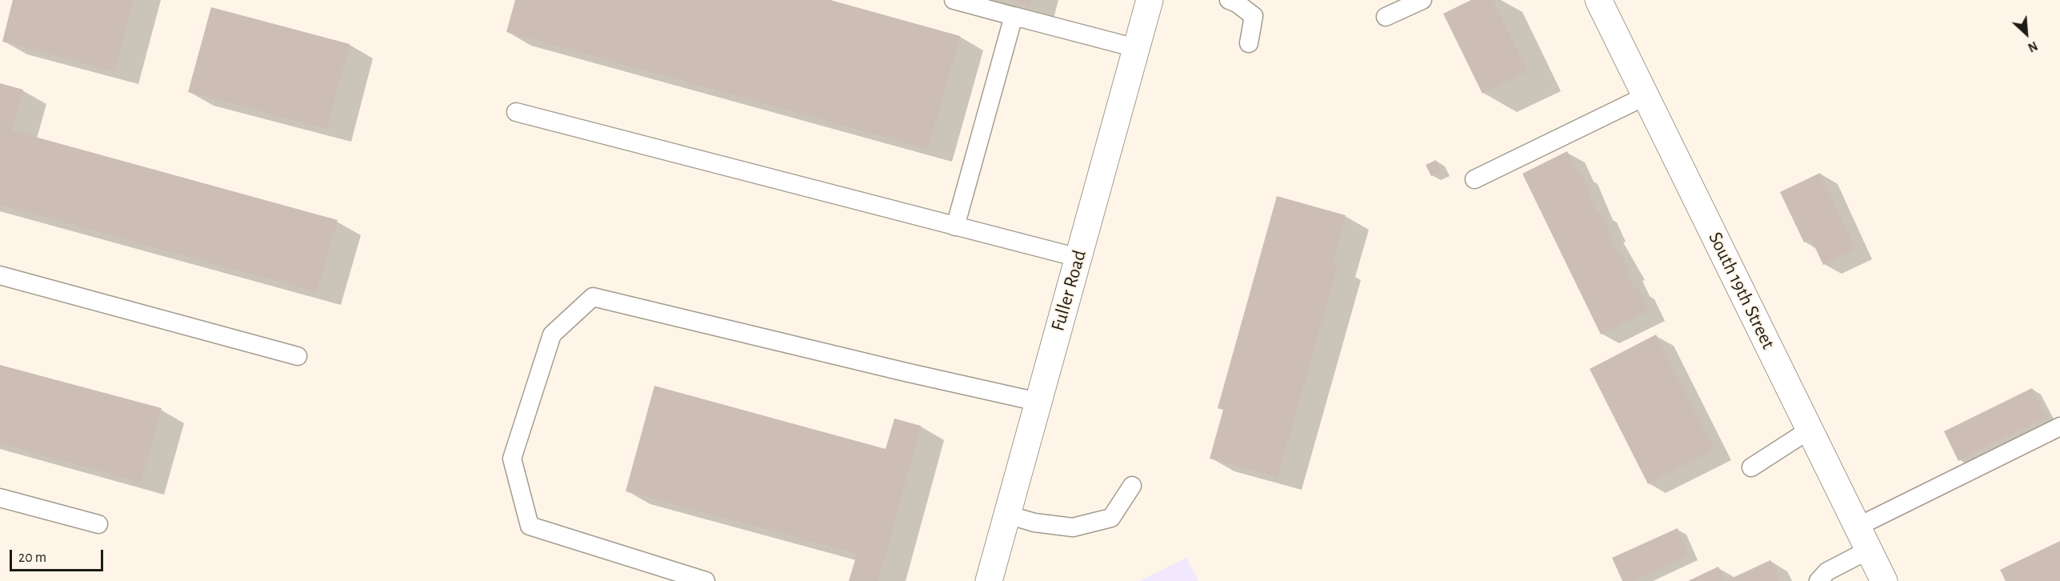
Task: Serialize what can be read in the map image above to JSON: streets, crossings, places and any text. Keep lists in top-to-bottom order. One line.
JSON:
{"streets":{"street":["Fuller Road","South 19th Street"]},"scale_bar":"20 m","north":"bottom right"}
